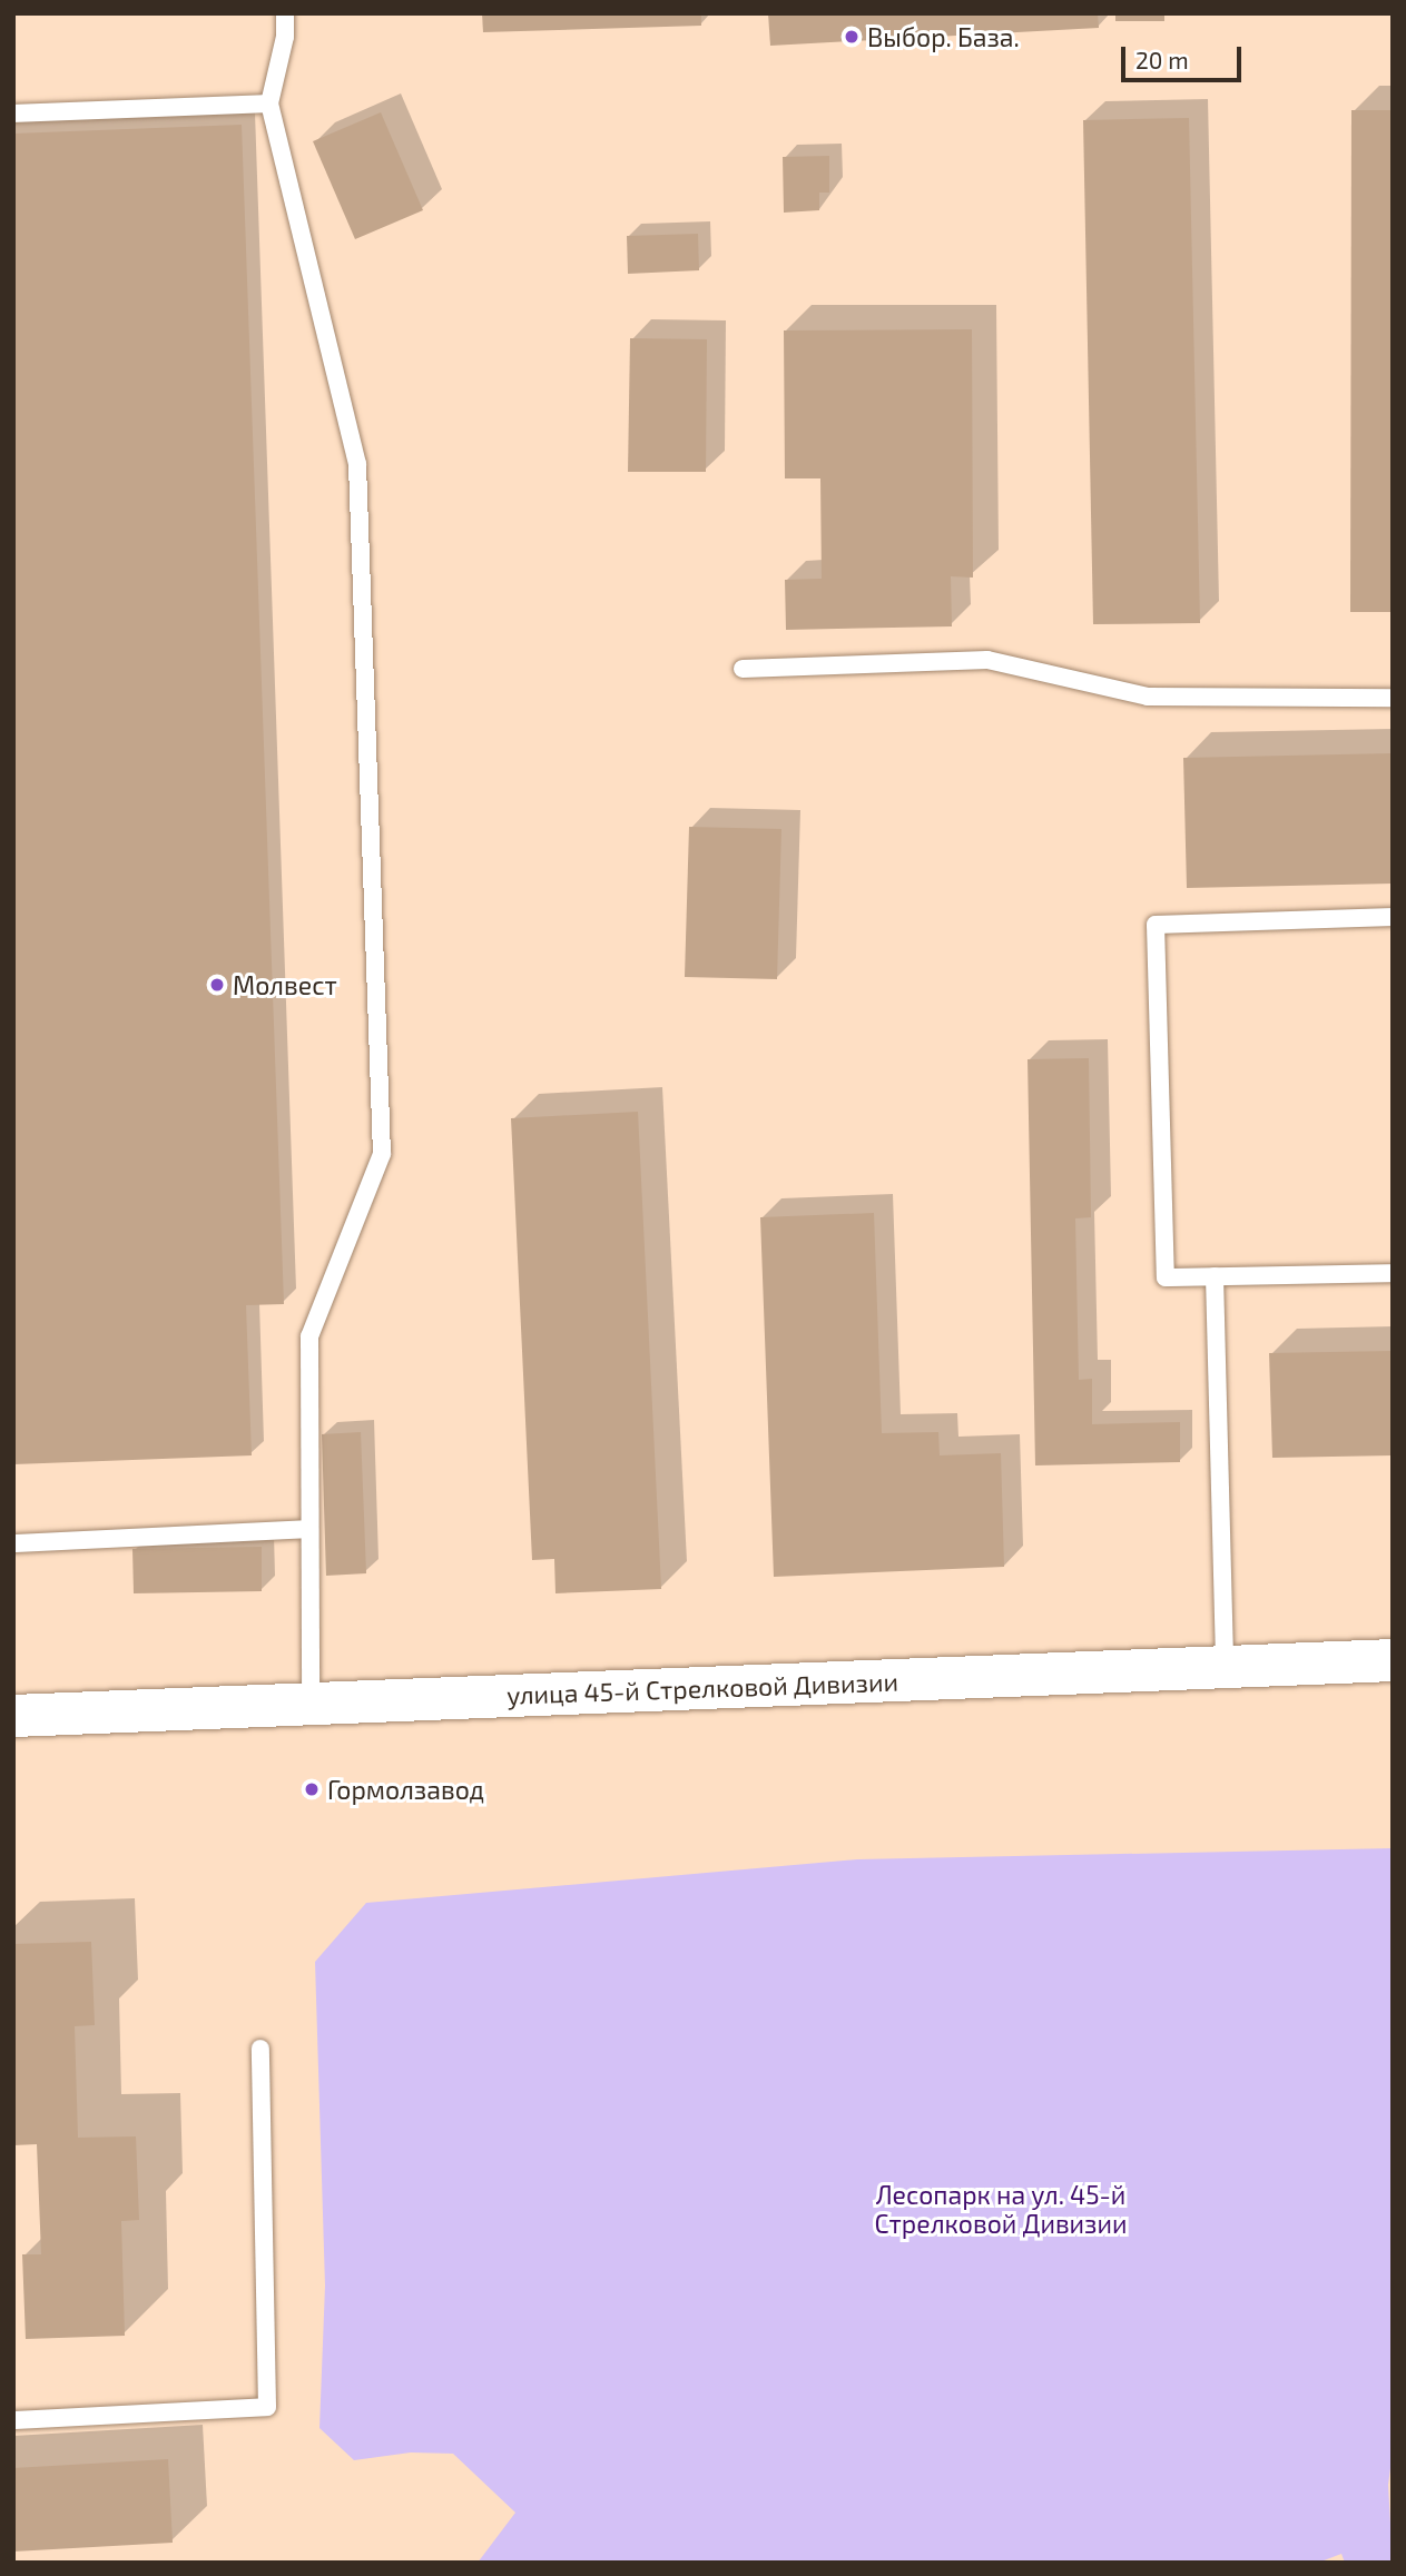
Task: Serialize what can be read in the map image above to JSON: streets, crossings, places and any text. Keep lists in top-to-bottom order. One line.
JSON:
{"streets":{"street":["улица 45-й Стрелковой Дивизии"]},"parks":["Лесопарк на ул. 45-й Стрелковой Дивизии"],"places":["Выбор. База.","Молвест","Гормолзавод"],"scale_bar":"20 m"}
